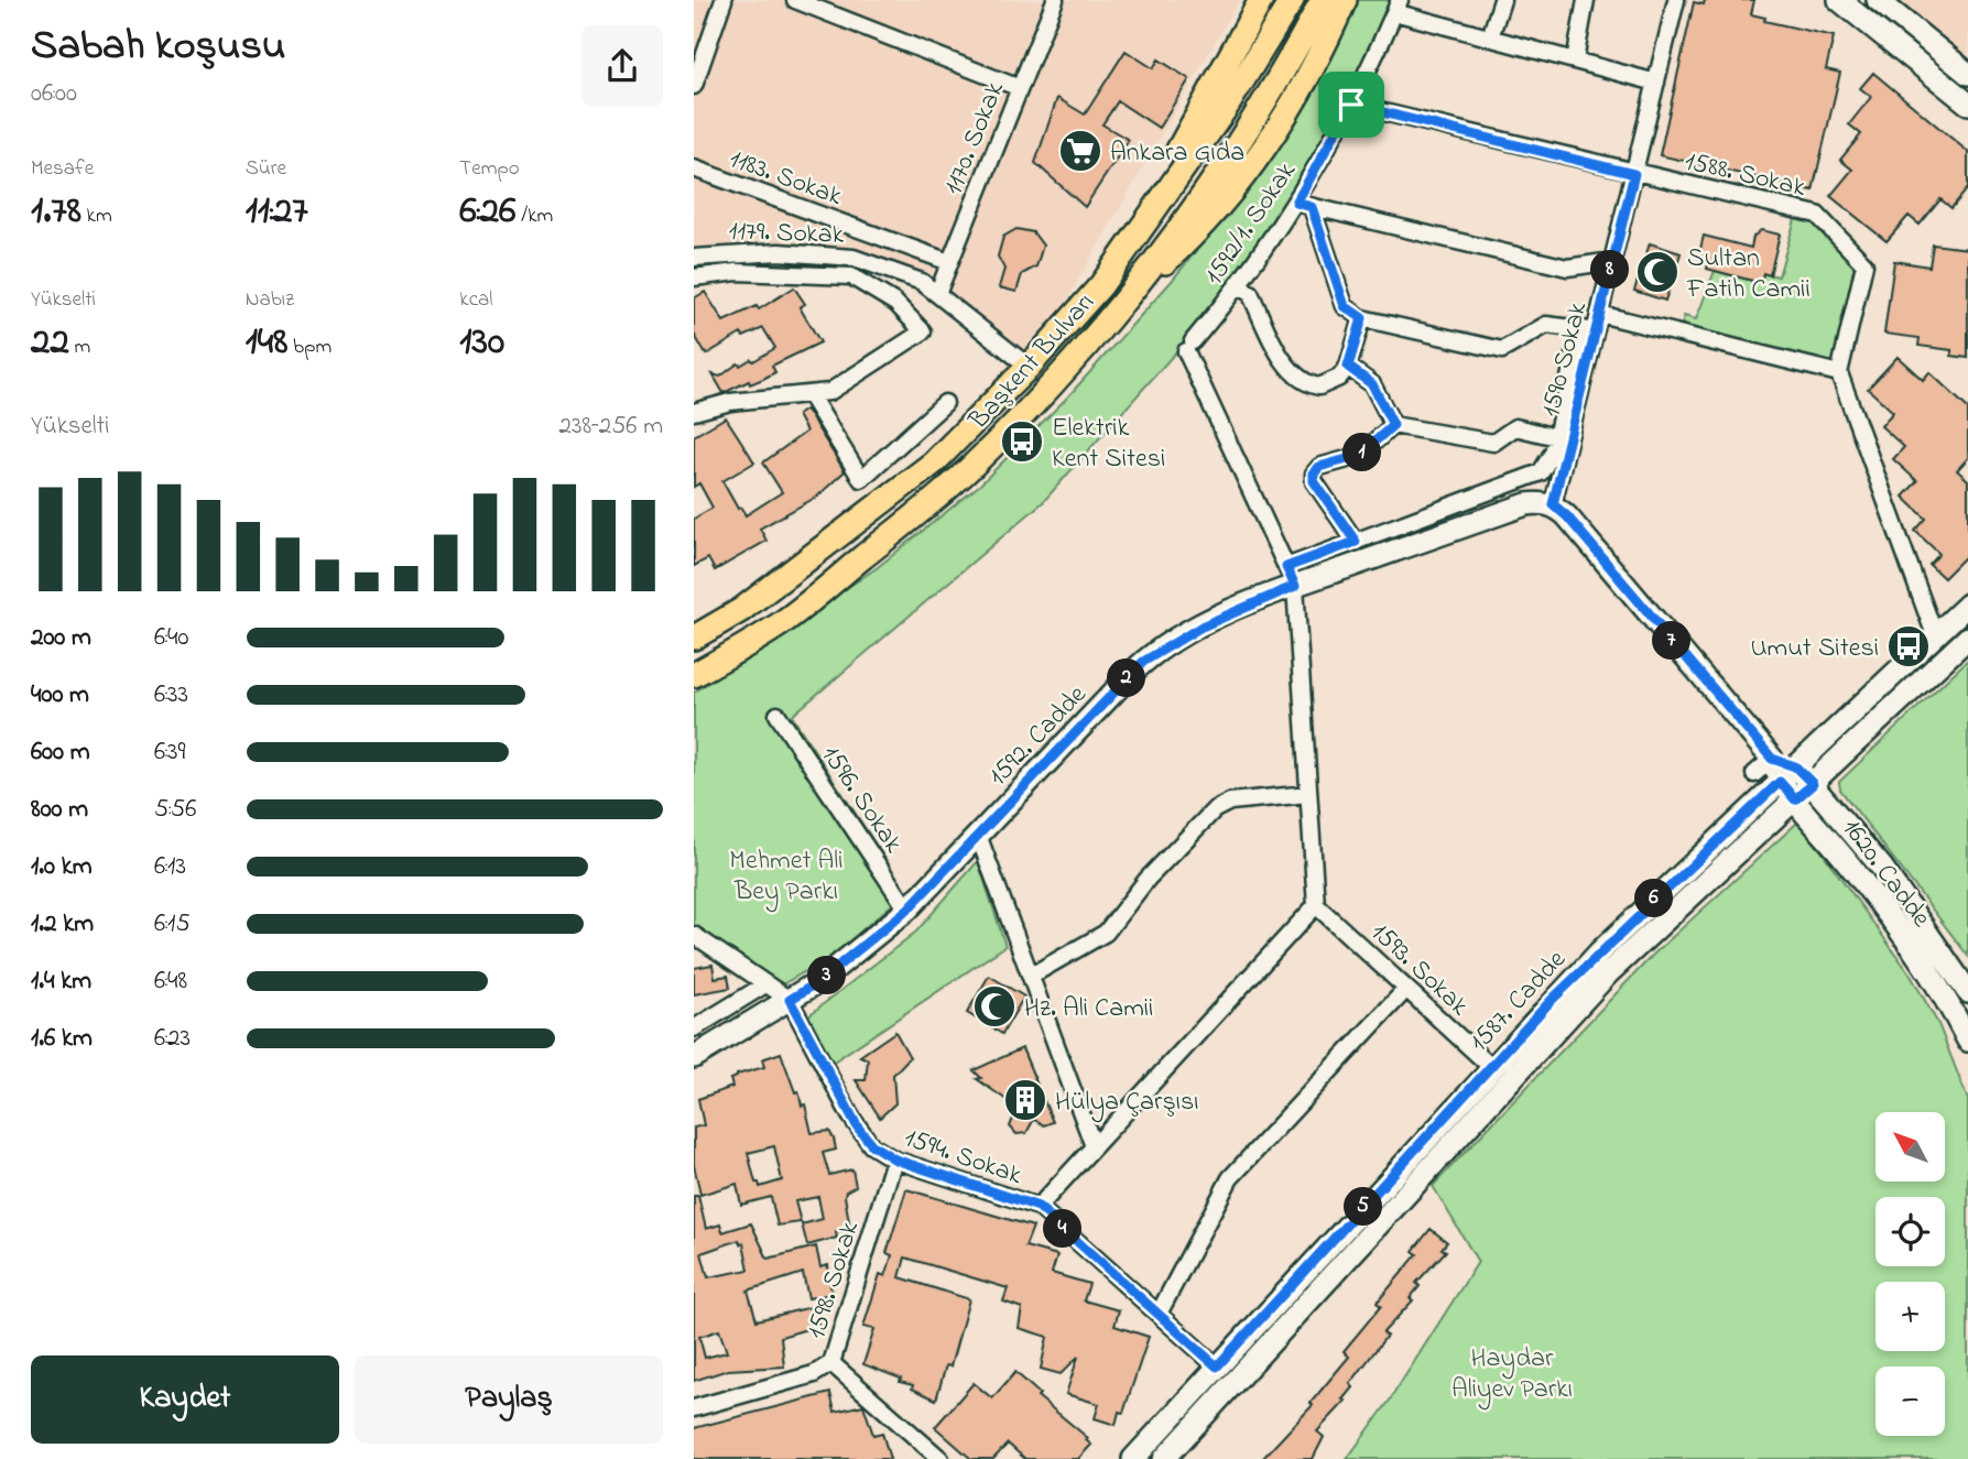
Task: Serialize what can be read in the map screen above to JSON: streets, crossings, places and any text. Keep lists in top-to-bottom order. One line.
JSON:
{"streets":{"main road":["Başkent Bulvarı","1592. Cadde","1620. Cadde","1587. Cadde"],"street":["1170. Sokak","1588. Sokak","1183. Sokak","1592/1. Sokak","1179. Sokak","1590 Sokak","1596. Sokak","1593. Sokak","1594. Sokak","1598. Sokak"]},"crossings":[["1170. Sokak","1183. Sokak"],["1170. Sokak","1179. Sokak"],["1588. Sokak","1592/1. Sokak"],["1588. Sokak","1590 Sokak"],["1592/1. Sokak","1592. Cadde"],["1179. Sokak","Başkent Bulvarı"],["1590 Sokak","1592. Cadde"],["1592. Cadde","1596. Sokak"],["1592. Cadde","1594. Sokak"],["1620. Cadde","1587. Cadde"],["1593. Sokak","1587. Cadde"],["1587. Cadde","1594. Sokak"],["1594. Sokak","1598. Sokak"]],"parks":["Mehmet Ali Bey Parkı","Haydar Aliyev Parkı"],"places":{"supermarket":["Ankara Gıda"],"mosque":["Sultan Fatih Camii","Hz. Ali Camii"],"bus stop":["Elektrik Kent Sitesi","Umut Sitesi"],"building":["Hülya Çarşısı"]},"north":"top left","page":{"heading":["Sabah koşusu","06:00"],"stats":[["Mesafe","1.78 km"],["Süre","11:27"],["Tempo","6:26 /km"],["Yükselti","22 m"],["Nabız","148 bpm"],["kcal","130"]],"pins":["8","1","7","2","6","3","5","4"],"chart":["Yükselti","238–256 m"],"list":[{"name":"200 m","note":"6:40"},{"name":"400 m","note":"6:33"},{"name":"600 m","note":"6:39"},{"name":"800 m","note":"5:56"},{"name":"1.0 km","note":"6:13"},{"name":"1.2 km","note":"6:15"},{"name":"1.4 km","note":"6:48"},{"name":"1.6 km","note":"6:23"}],"map_buttons":["+","−"],"buttons":["Kaydet","Paylaş"]}}
